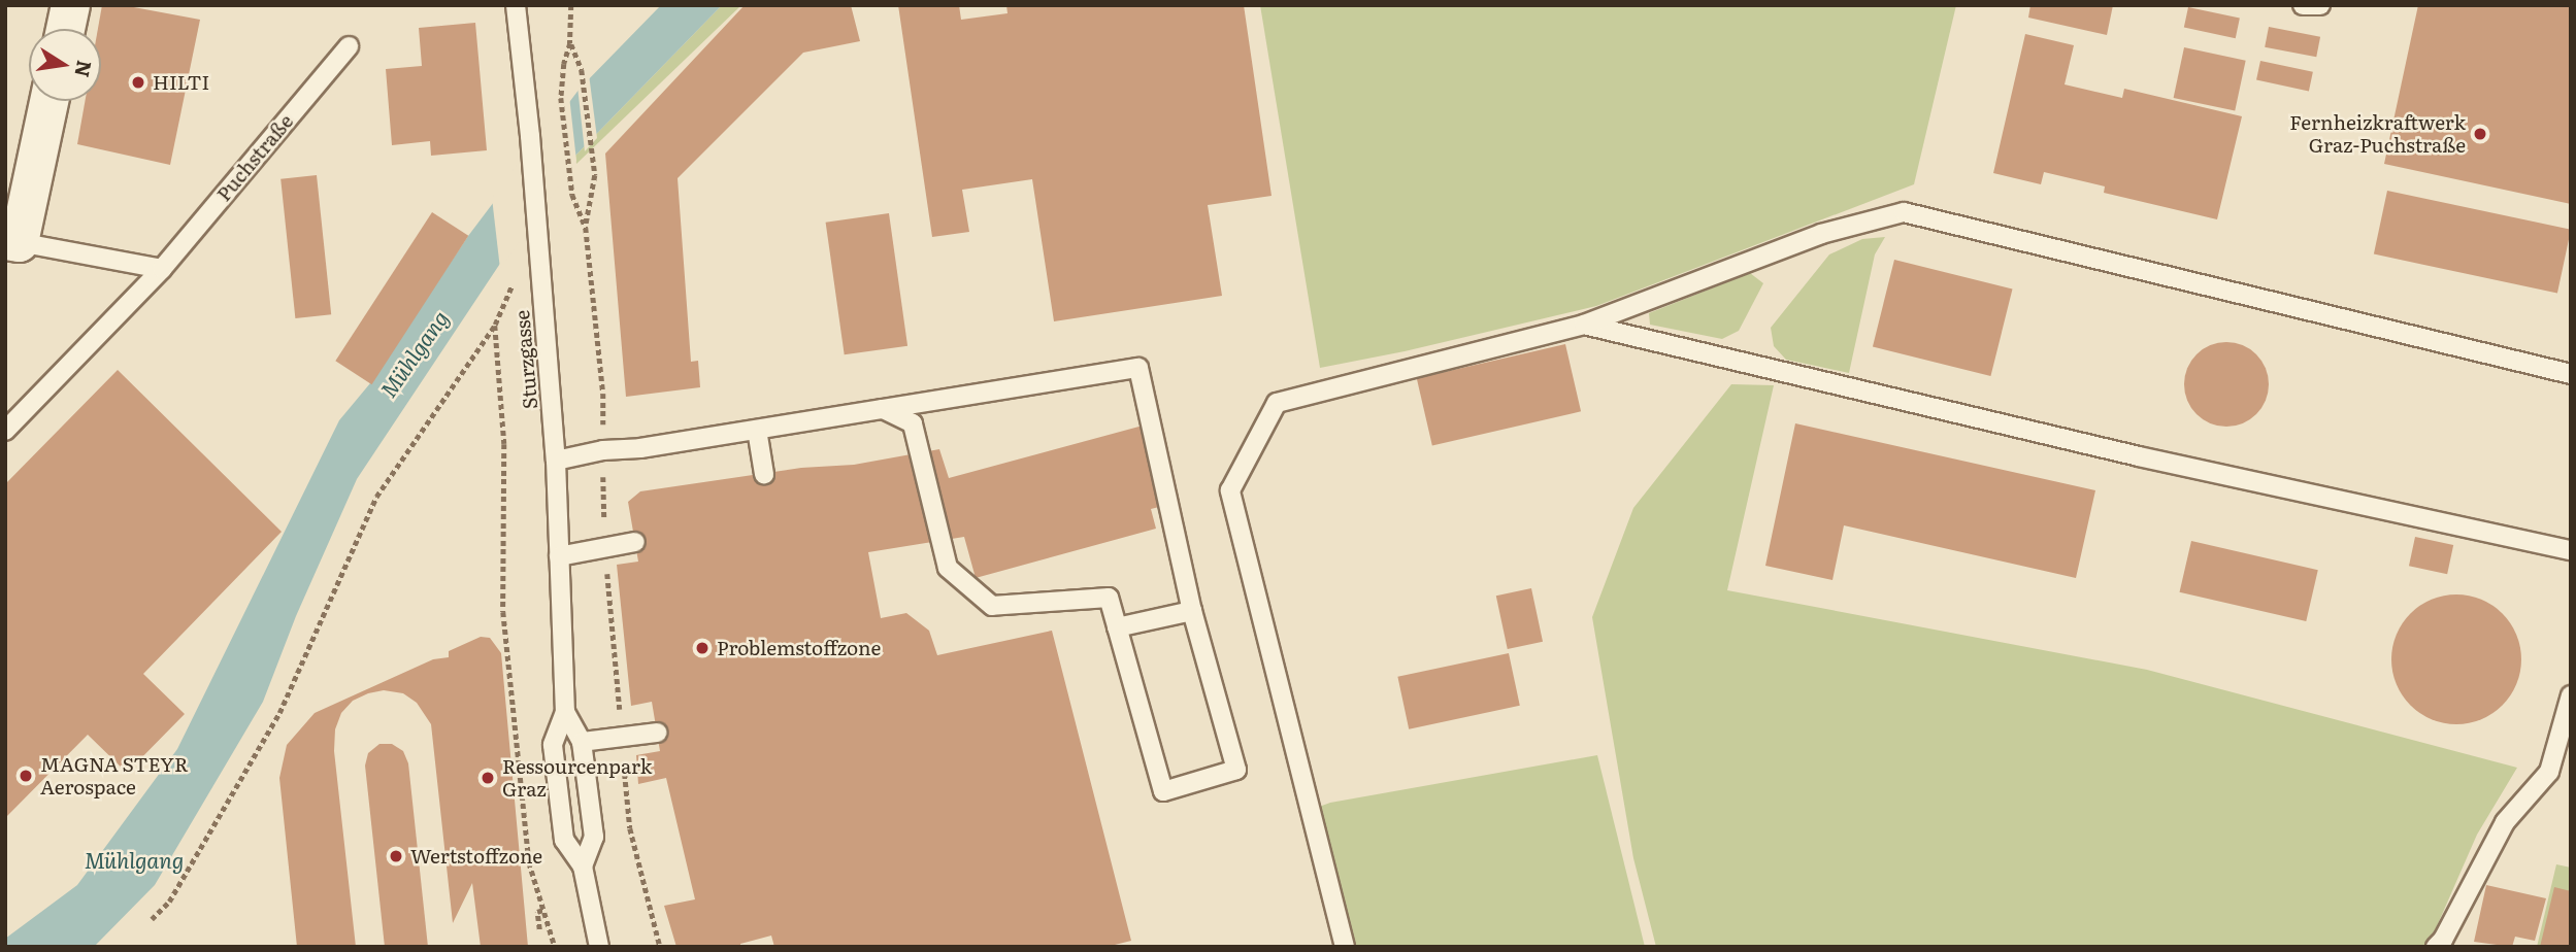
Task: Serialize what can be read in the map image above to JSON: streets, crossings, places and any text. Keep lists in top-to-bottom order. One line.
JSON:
{"streets":{"lane":["Puchstraße","Sturzgasse"]},"water":["Mühlgang"],"places":["HILTI","Fernheizkraftwerk Graz-Puchstraße","Problemstoffzone","MAGNA STEYR Aerospace","Ressourcenpark Graz","Wertstoffzone"],"north":"right"}
